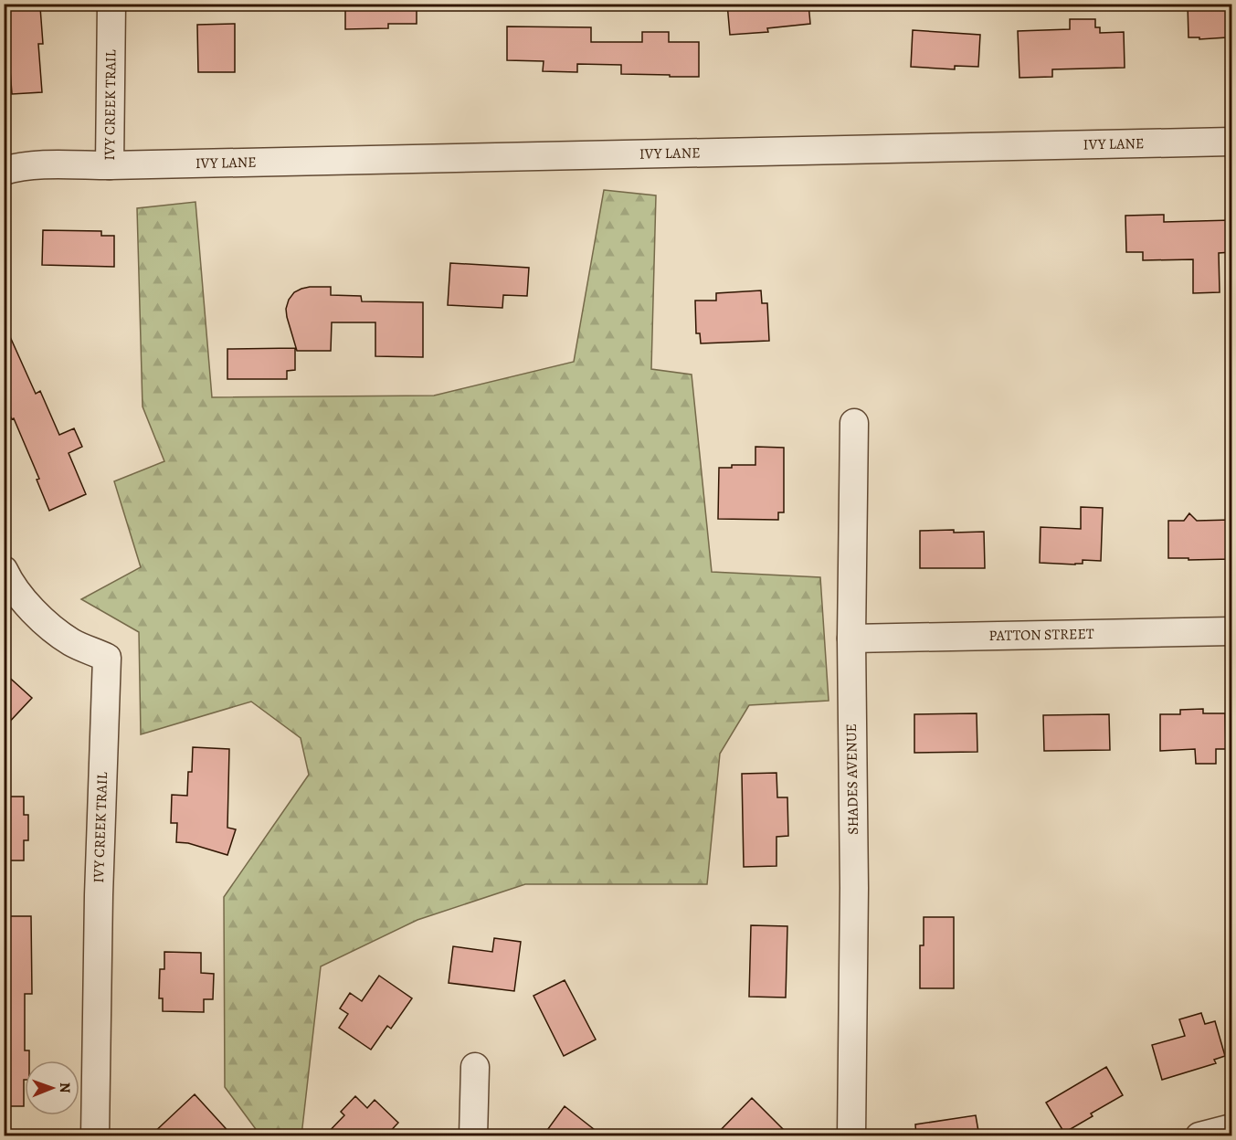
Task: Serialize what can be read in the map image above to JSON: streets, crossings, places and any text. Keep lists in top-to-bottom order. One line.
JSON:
{"streets":{"street":["IVY CREEK TRAIL","IVY LANE","PATTON STREET","SHADES AVENUE"]},"crossings":[["IVY CREEK TRAIL","IVY LANE"],["PATTON STREET","SHADES AVENUE"]],"north":"right"}
